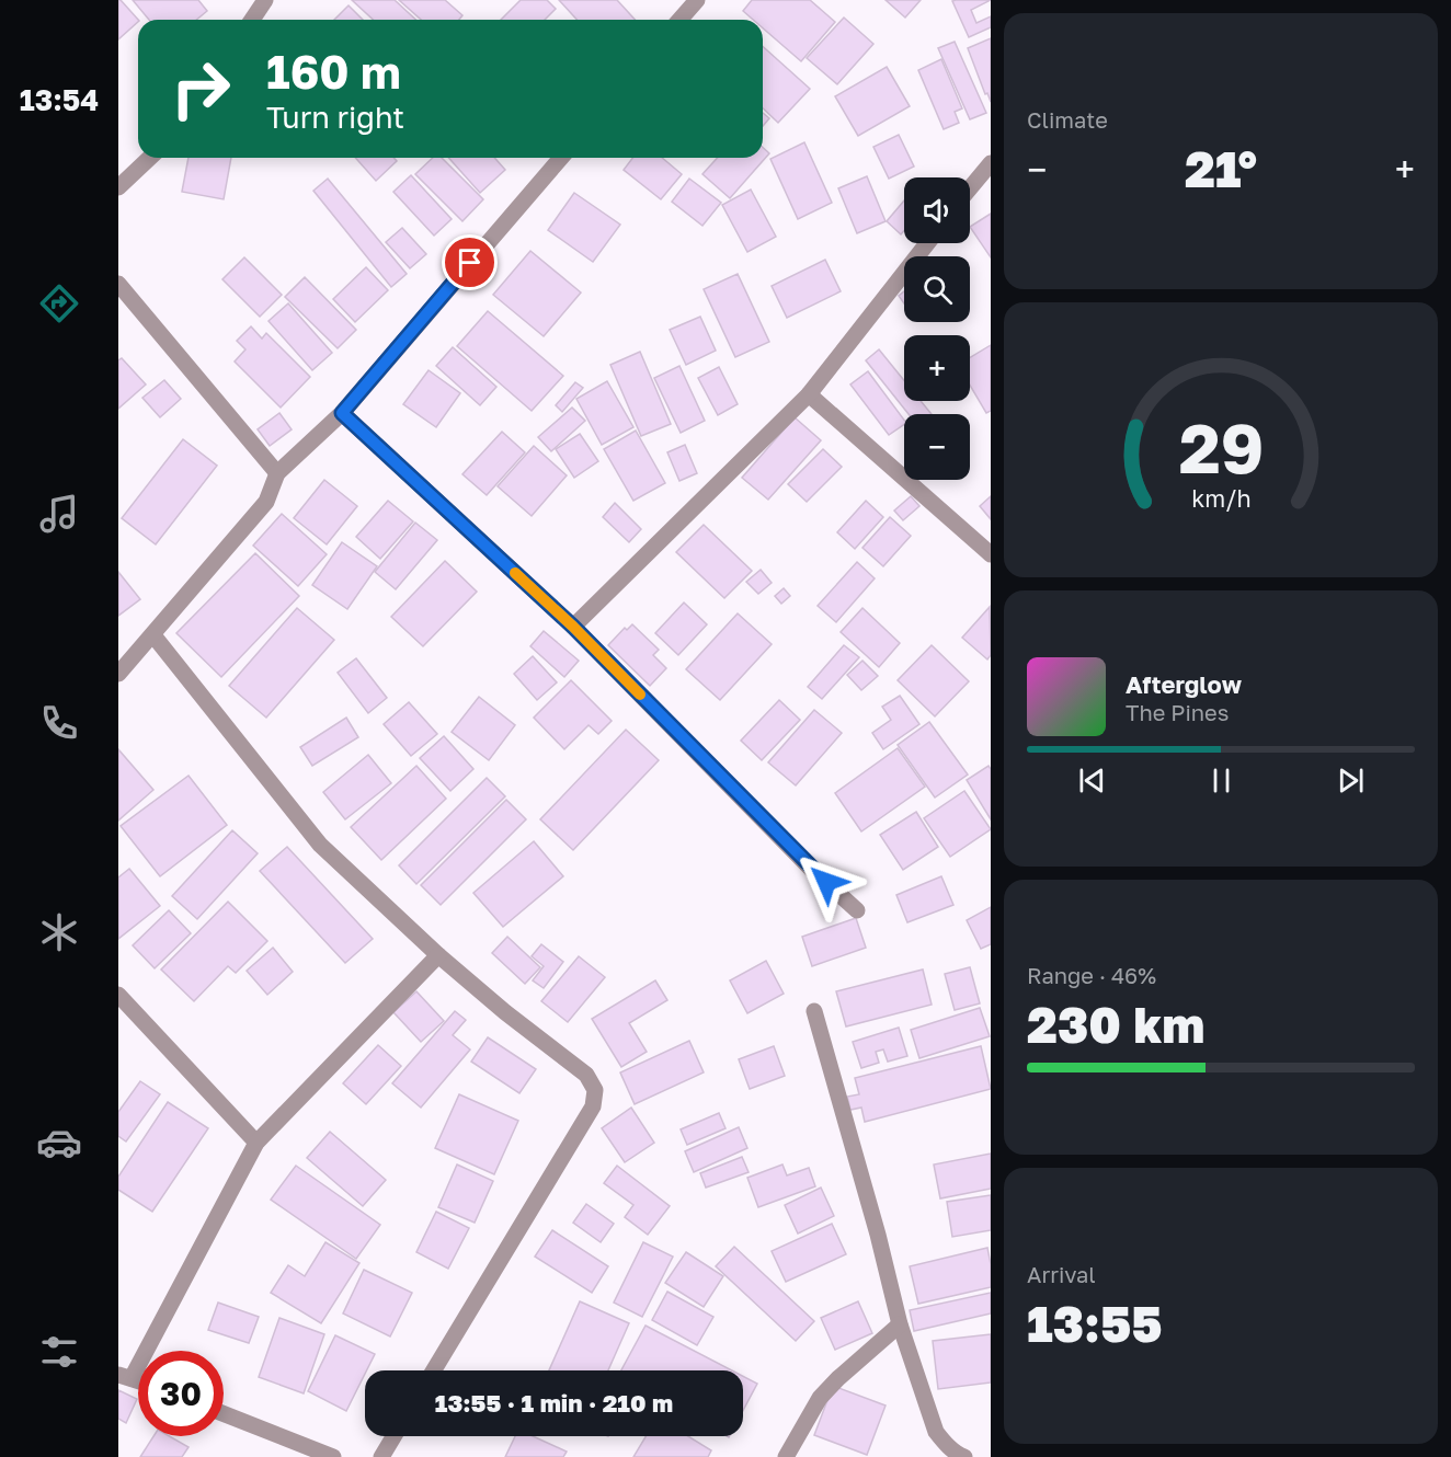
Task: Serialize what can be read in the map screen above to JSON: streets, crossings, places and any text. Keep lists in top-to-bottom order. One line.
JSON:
{"page":{"tabs":"13:54","tile":["Climate",["Range · 46%","230 km"],["Arrival","13:55"]],"turn":["160 m","Turn right"],"heat":["−","21°","+"],"map_buttons":["+","−"],"song":["Afterglow","The Pines"],"limit":"30","trip":"13:55 · 1 min · 210 m","gauge":["29","km/h"]}}
